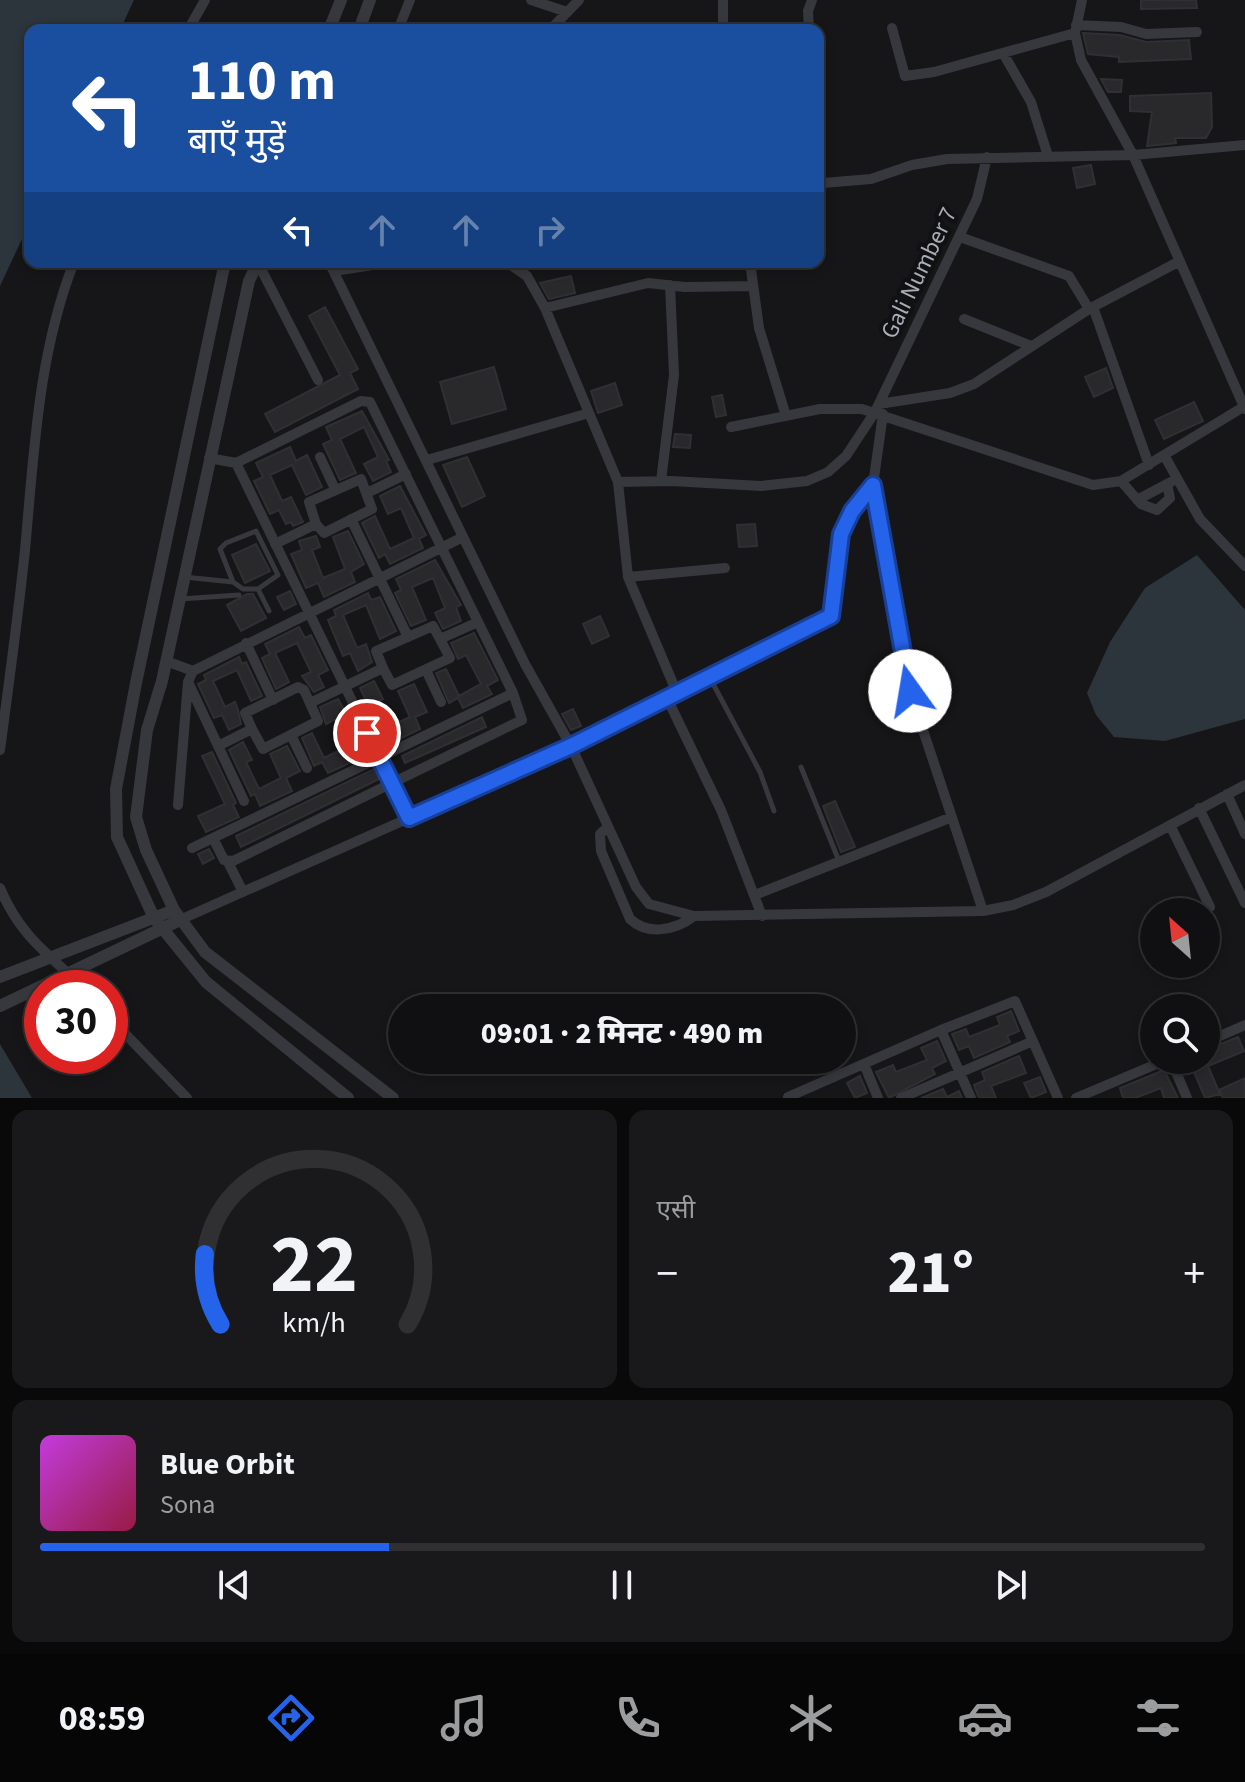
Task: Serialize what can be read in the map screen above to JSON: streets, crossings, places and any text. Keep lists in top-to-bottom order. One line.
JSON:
{"streets":{"street":["Gali Number 7"]},"north":"top left","page":{"turn":["110 m","बाएँ मुड़ें"],"limit":"30","trip":"09:01 · 2 मिनट · 490 m","tile":"एसी","heat":["−","21°","+"],"song":["Blue Orbit","Sona"],"tabs":"08:59","gauge":["22","km/h"]}}
